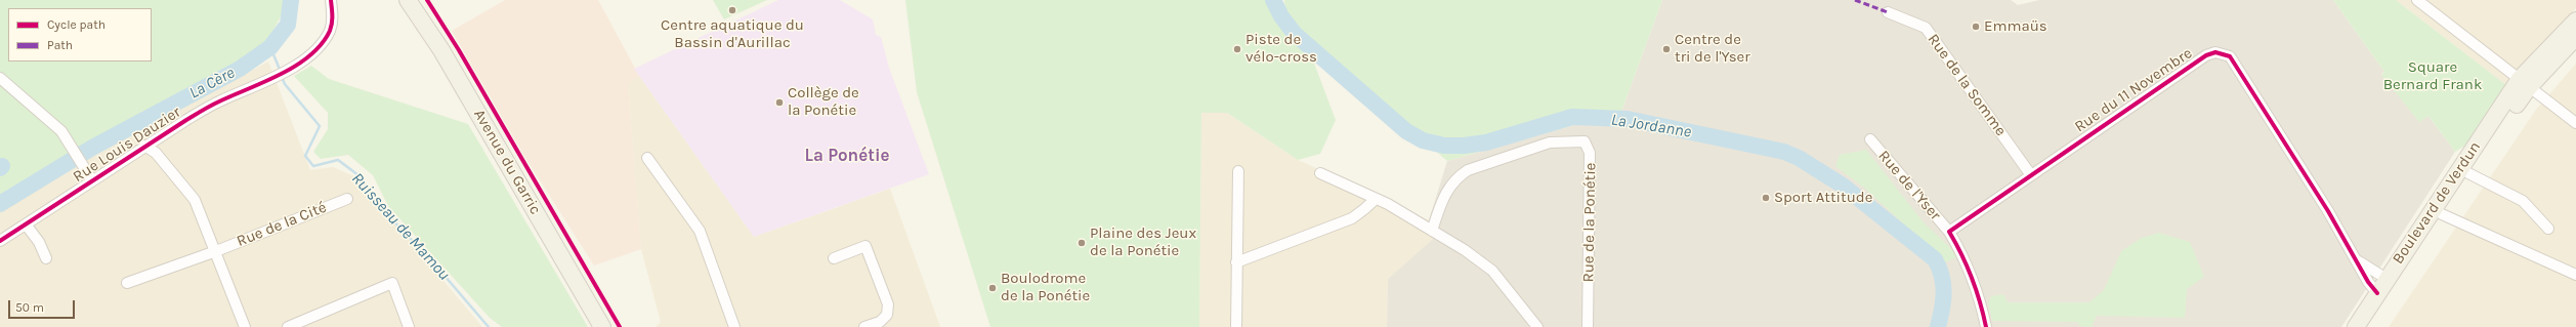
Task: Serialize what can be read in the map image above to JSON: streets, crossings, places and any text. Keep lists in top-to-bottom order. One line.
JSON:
{"streets":{"main road":["Avenue du Garric","Boulevard de Verdun"],"street":["Rue de la Somme","Rue du 11 Novembre","Rue Louis Dauzier","Rue de l'Yser","Rue de la Ponétie","Rue de la Cité"]},"crossings":[["Rue de la Somme","Rue du 11 Novembre"],["Rue du 11 Novembre","Rue de l'Yser"],["Rue du 11 Novembre","Boulevard de Verdun"]],"districts":["La Ponétie"],"water":["La Cère","La Jordanne","Ruisseau de Mamou"],"parks":["Square Bernard Frank"],"places":["Centre aquatique du Bassin d'Aurillac","Emmaüs","Piste de vélo-cross","Centre de tri de l'Yser","Collège de la Ponétie","Sport Attitude","Plaine des Jeux de la Ponétie","Boulodrome de la Ponétie"],"legend":["Cycle path","Path"],"scale_bar":"50 m"}
